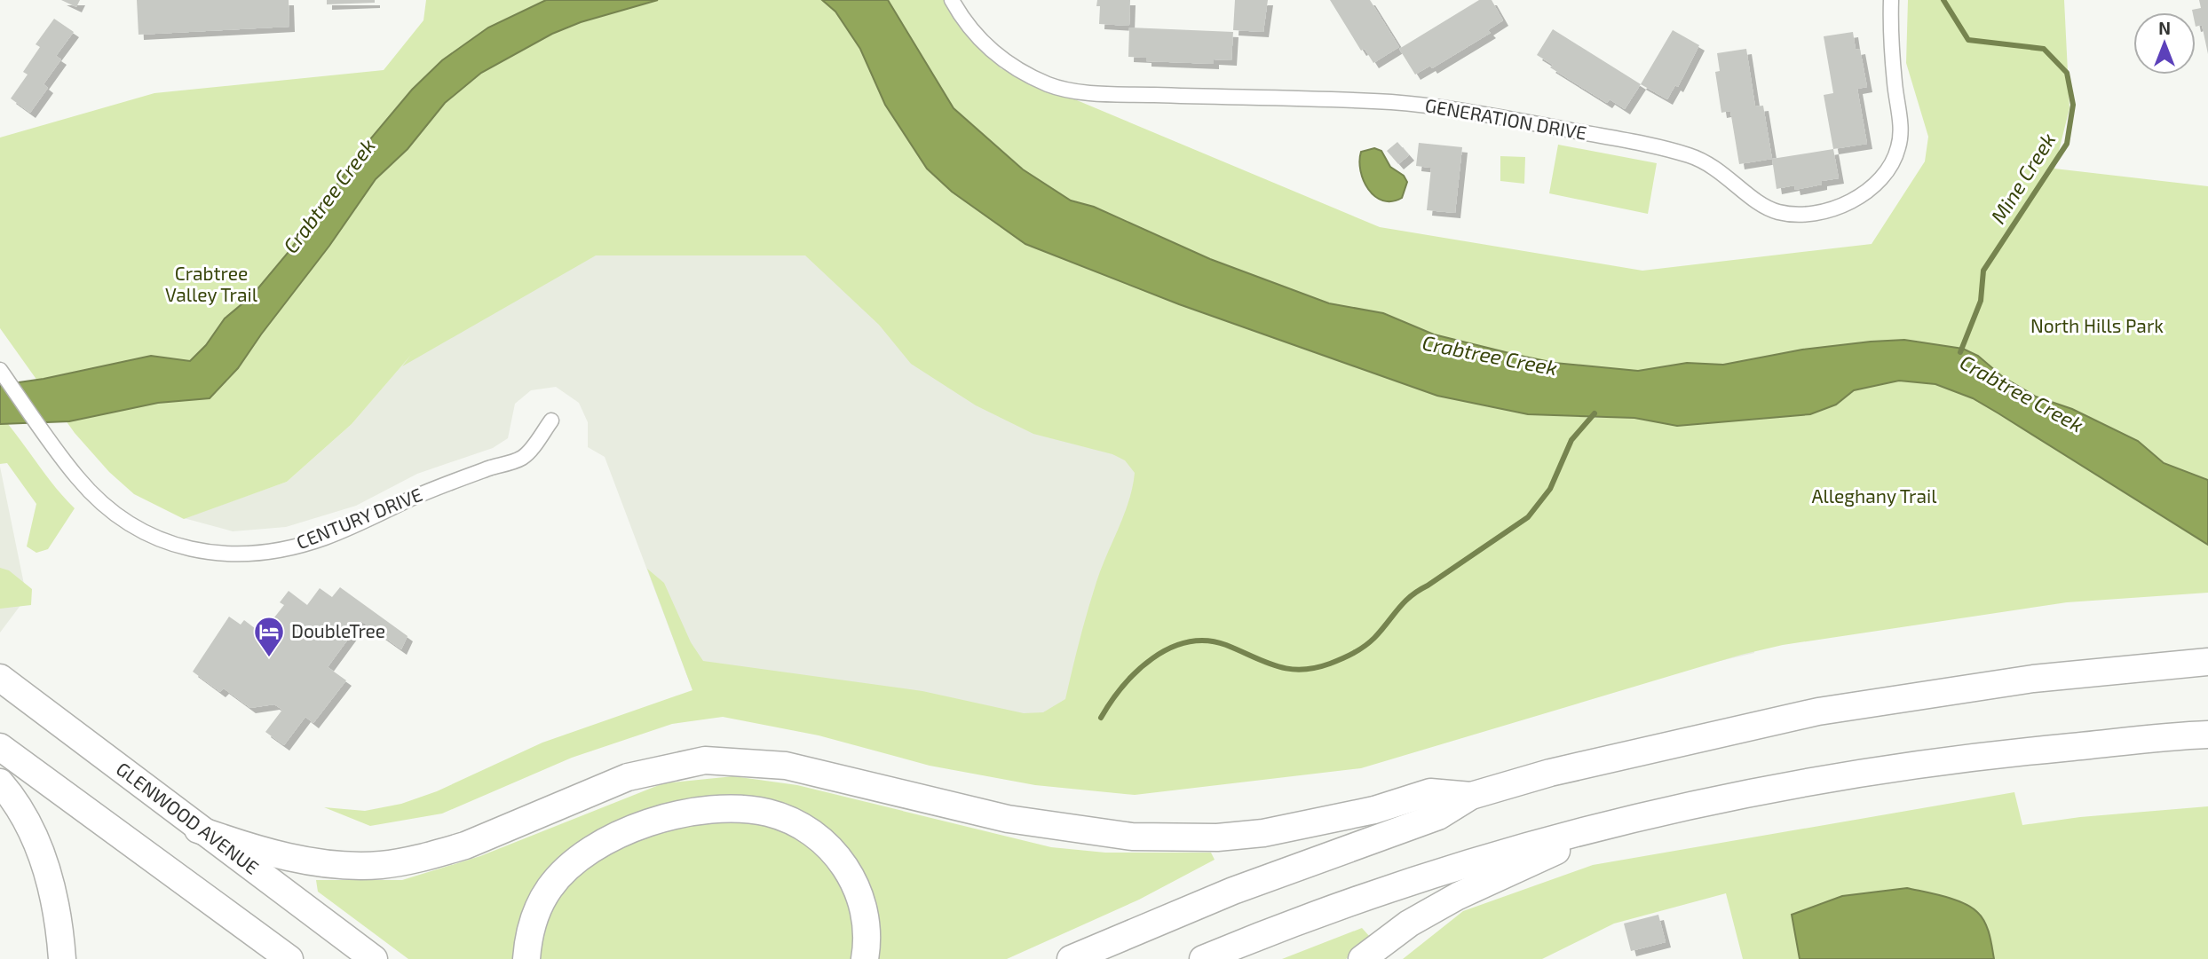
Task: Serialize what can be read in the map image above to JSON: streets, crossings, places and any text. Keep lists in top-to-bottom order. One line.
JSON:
{"streets":{"highway":["GLENWOOD AVENUE"],"street":["GENERATION DRIVE","CENTURY DRIVE"]},"water":["Mine Creek","Crabtree Creek"],"parks":["Crabtree Valley Trail","North Hills Park","Alleghany Trail"],"places":{"hotel":["DoubleTree"]},"north":"top"}
